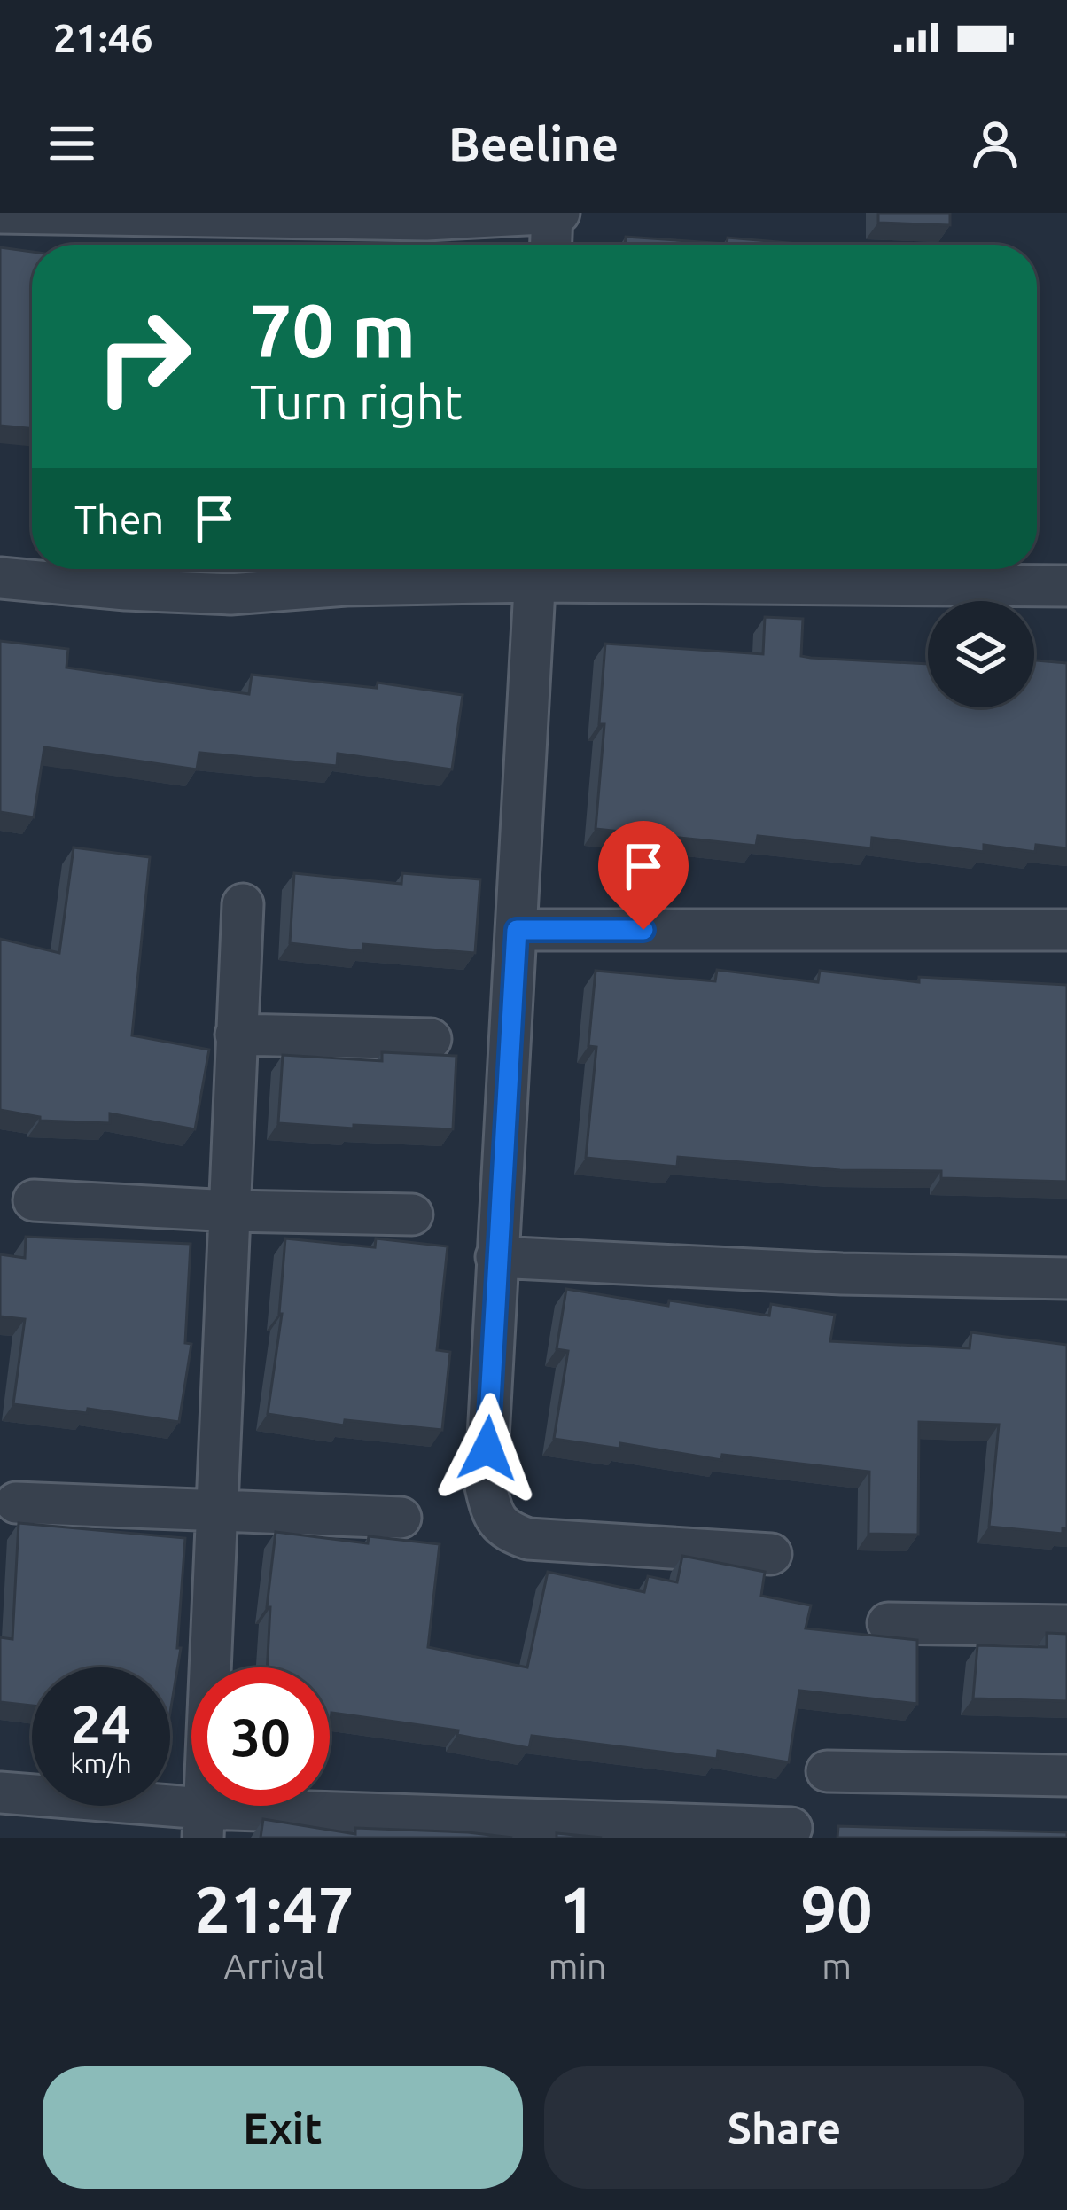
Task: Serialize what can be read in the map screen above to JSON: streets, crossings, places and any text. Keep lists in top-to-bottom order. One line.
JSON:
{"page":{"status":"21:46","header":"Beeline","turn":["70 m","Turn right"],"then":"Then","speed":"24 km/h","limit":"30","eta":["21:47","Arrival","1","min","90","m"],"buttons":["Exit","Share"]}}
